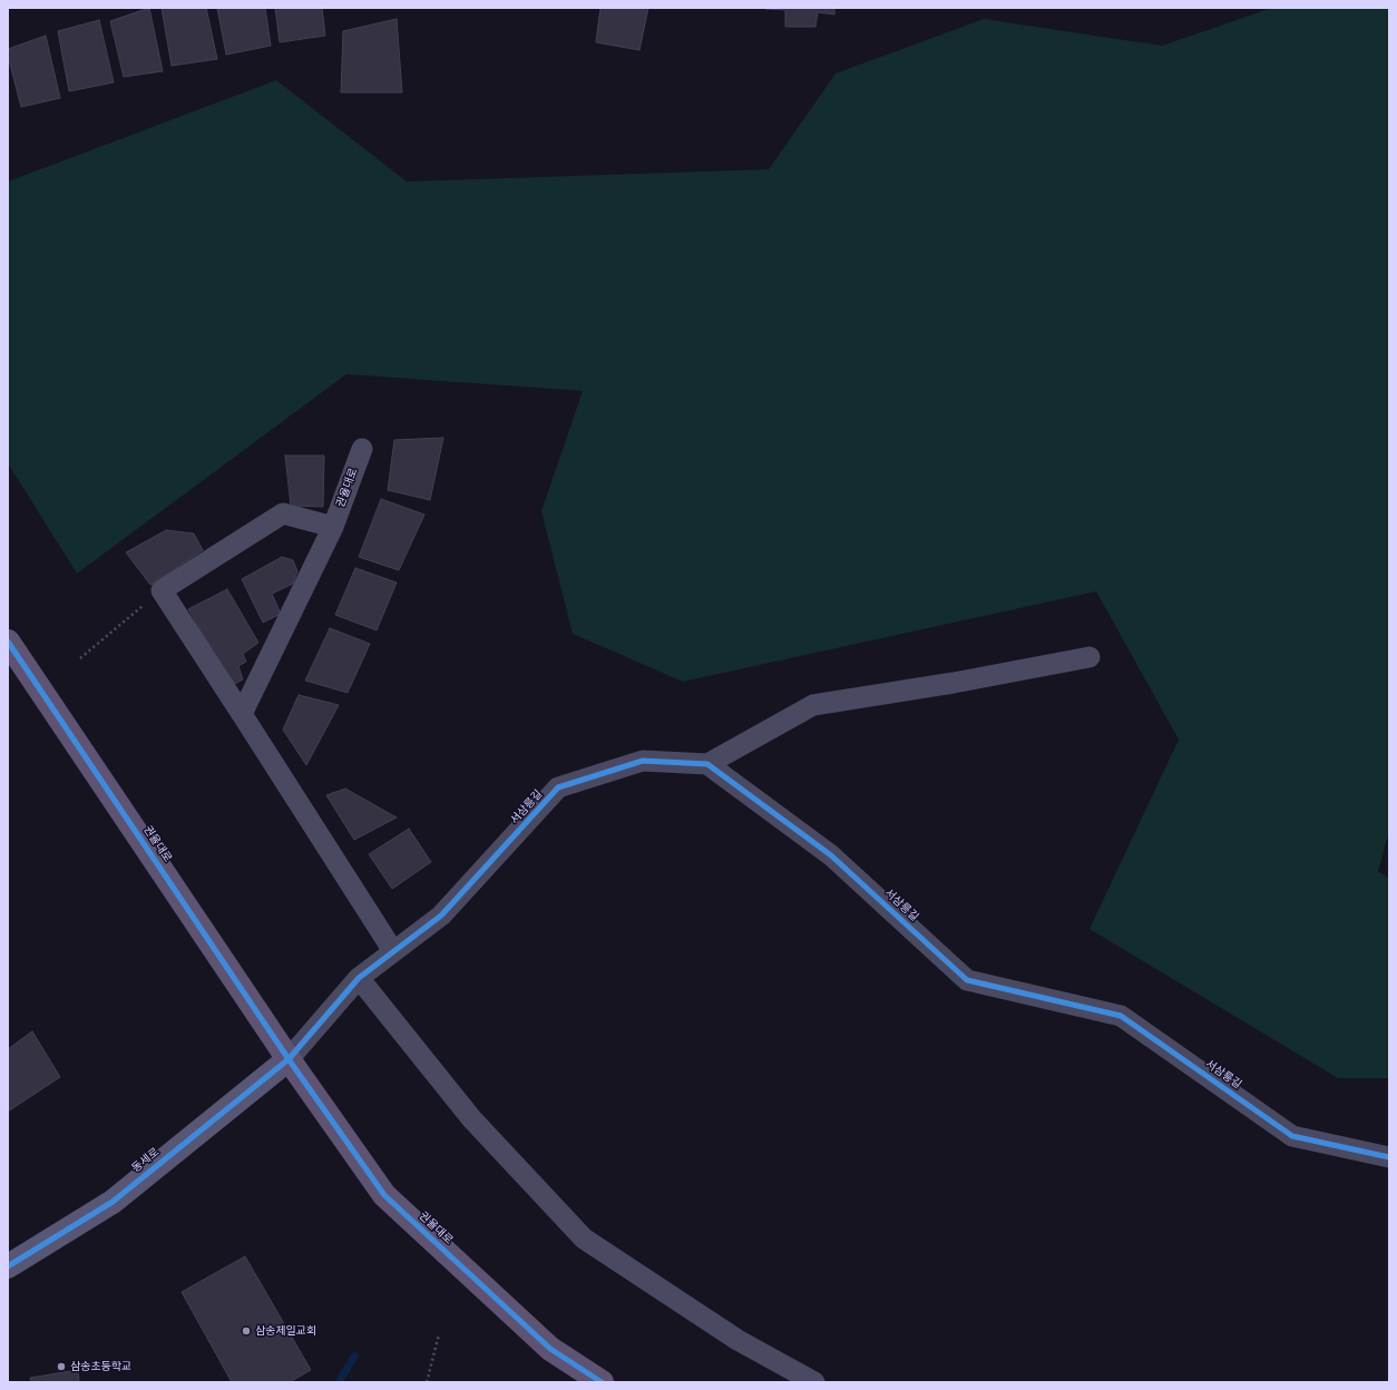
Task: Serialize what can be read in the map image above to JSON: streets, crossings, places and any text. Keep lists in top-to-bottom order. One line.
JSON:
{"streets":{"main road":["권율대로","동세로"],"street":["서삼릉길"]},"crossings":[["권율대로","동세로"]],"places":["삼송제일교회","삼송초등학교"]}
